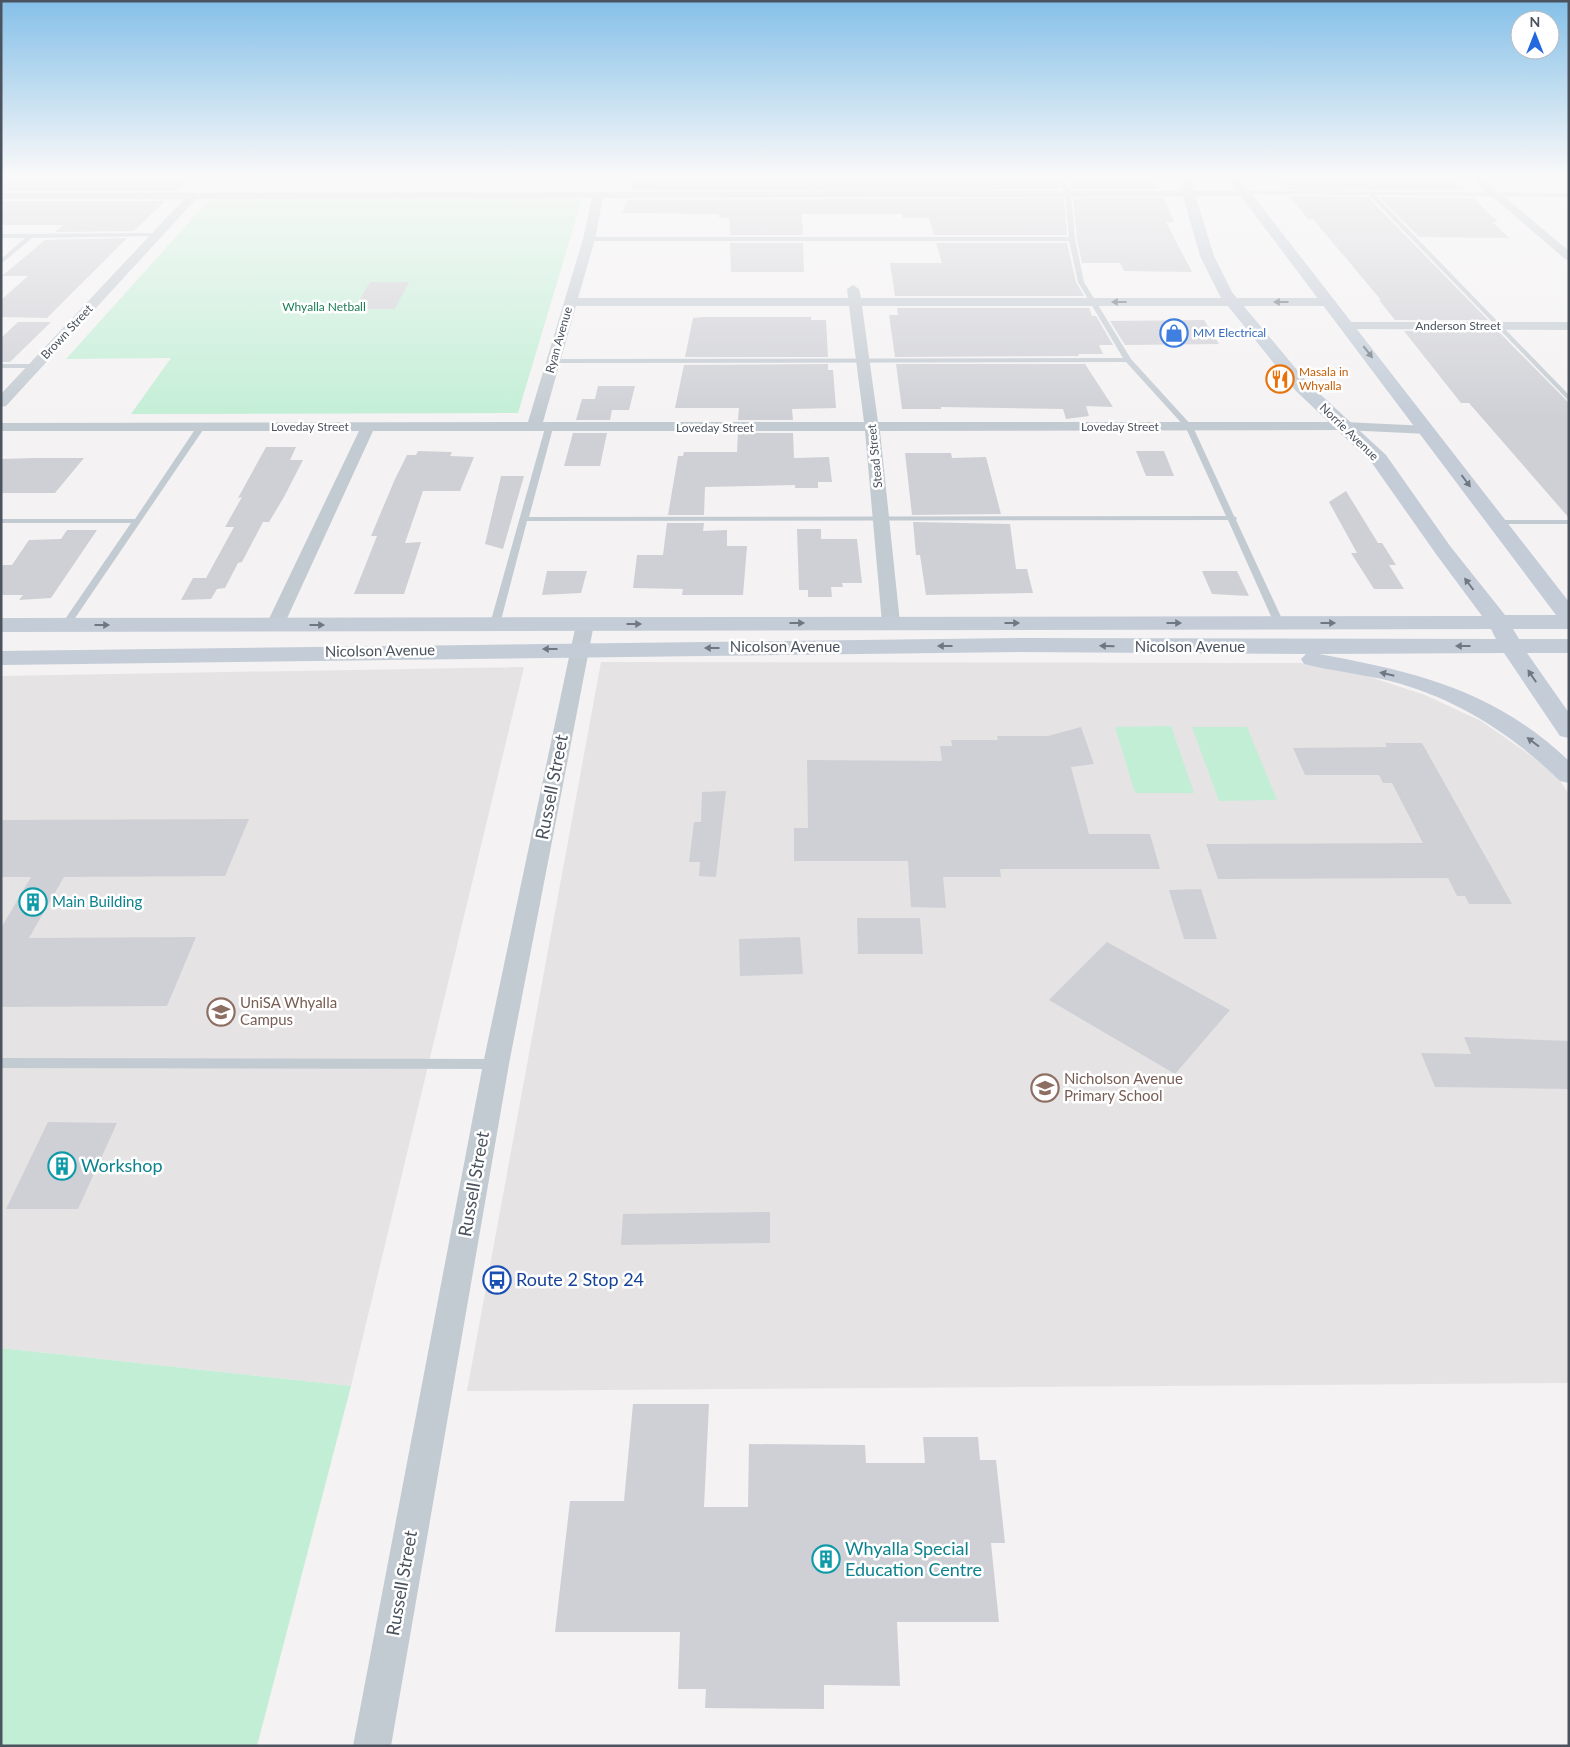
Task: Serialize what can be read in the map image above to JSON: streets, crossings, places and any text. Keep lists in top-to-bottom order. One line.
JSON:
{"streets":{"main road":["Norrie Avenue","Nicolson Avenue"],"street":["Anderson Street","Brown Street","Ryan Avenue","Loveday Street","Stead Street","Russell Street"]},"crossings":[["Ryan Avenue","Loveday Street"],["Loveday Street","Norrie Avenue"],["Loveday Street","Stead Street"],["Norrie Avenue","Nicolson Avenue"],["Stead Street","Nicolson Avenue"],["Nicolson Avenue","Russell Street"]],"parks":["Whyalla Netball"],"places":{"shop":["MM Electrical"],"restaurant":["Masala in Whyalla"],"building":["Main Building","Workshop","Whyalla Special Education Centre"],"school or university":["UniSA Whyalla Campus","Nicholson Avenue Primary School"],"bus stop":["Route 2 Stop 24"]},"north":"top"}
